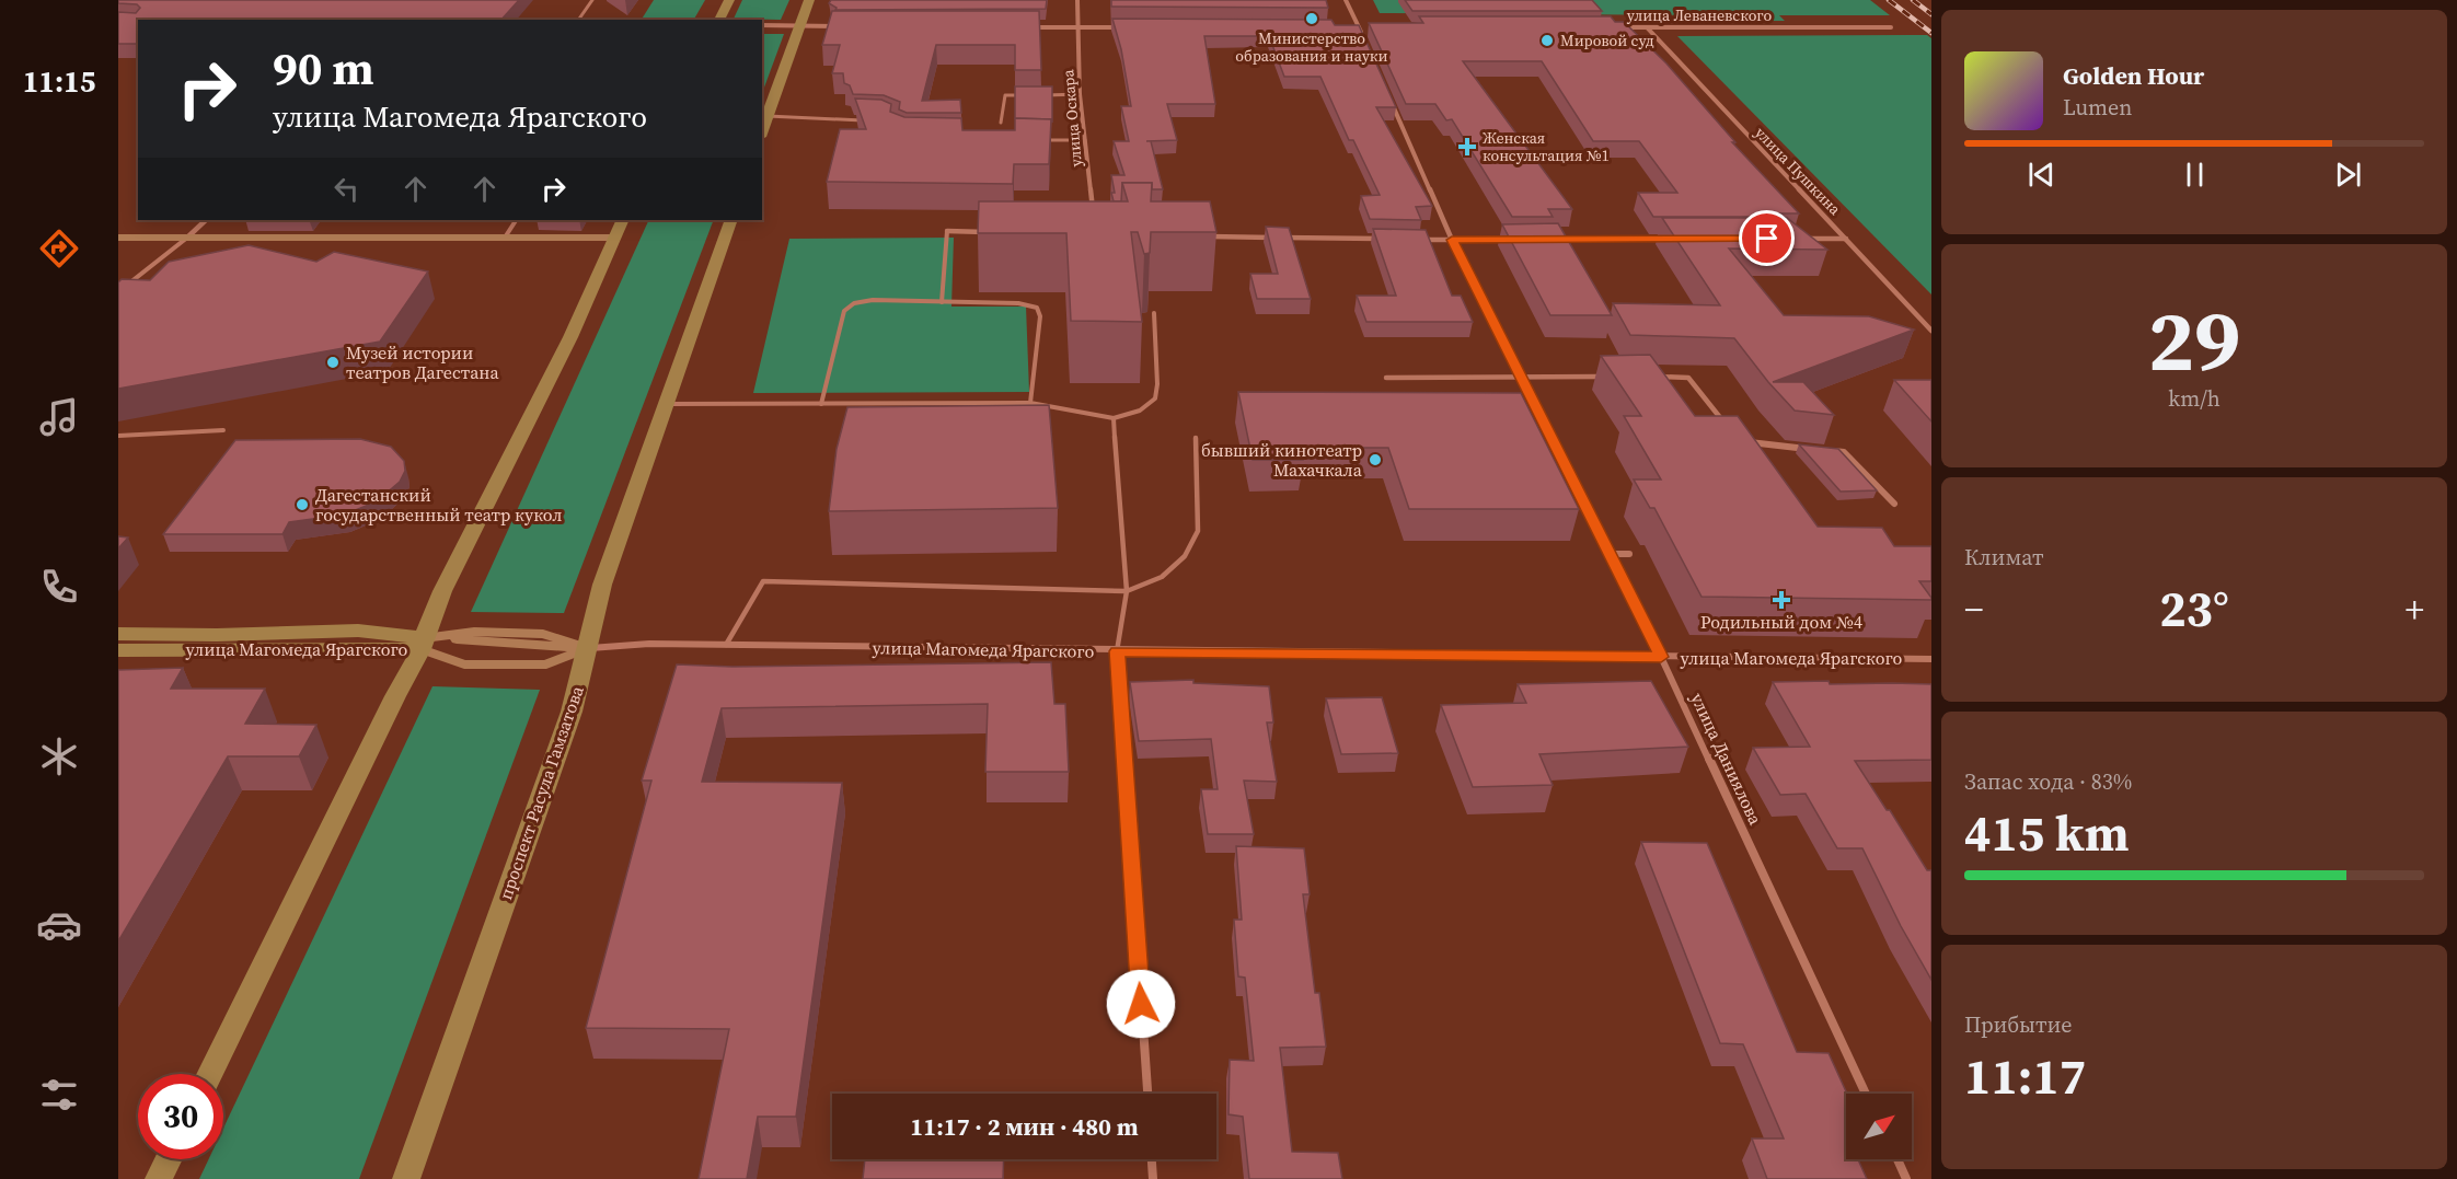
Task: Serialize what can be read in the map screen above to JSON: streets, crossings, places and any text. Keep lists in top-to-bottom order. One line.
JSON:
{"streets":{"main road":["улица Магомеда Ярагского","проспект Расула Гамзатова"],"street":["улица Леваневского","улица Оскара","улица Пушкина","улица Даниялова"]},"crossings":[["улица Леваневского","улица Пушкина"],["улица Магомеда Ярагского","улица Даниялова"],["улица Магомеда Ярагского","проспект Расула Гамзатова"]],"places":{"other":["Министерство образования и науки","Мировой суд","Музей истории театров Дагестана","бывший кинотеатр Махачкала","Дагестанский государственный театр кукол"],"health":["Женская консультация №1","Родильный дом №4"]},"north":"top right","page":{"tabs":"11:15","turn":["90 m","улица Магомеда Ярагского"],"song":["Golden Hour","Lumen"],"tile":[["29","km/h"],"Климат",["Запас хода · 83%","415 km"],["Прибытие","11:17"]],"heat":["−","23°","+"],"limit":"30","trip":"11:17 · 2 мин · 480 m"}}
